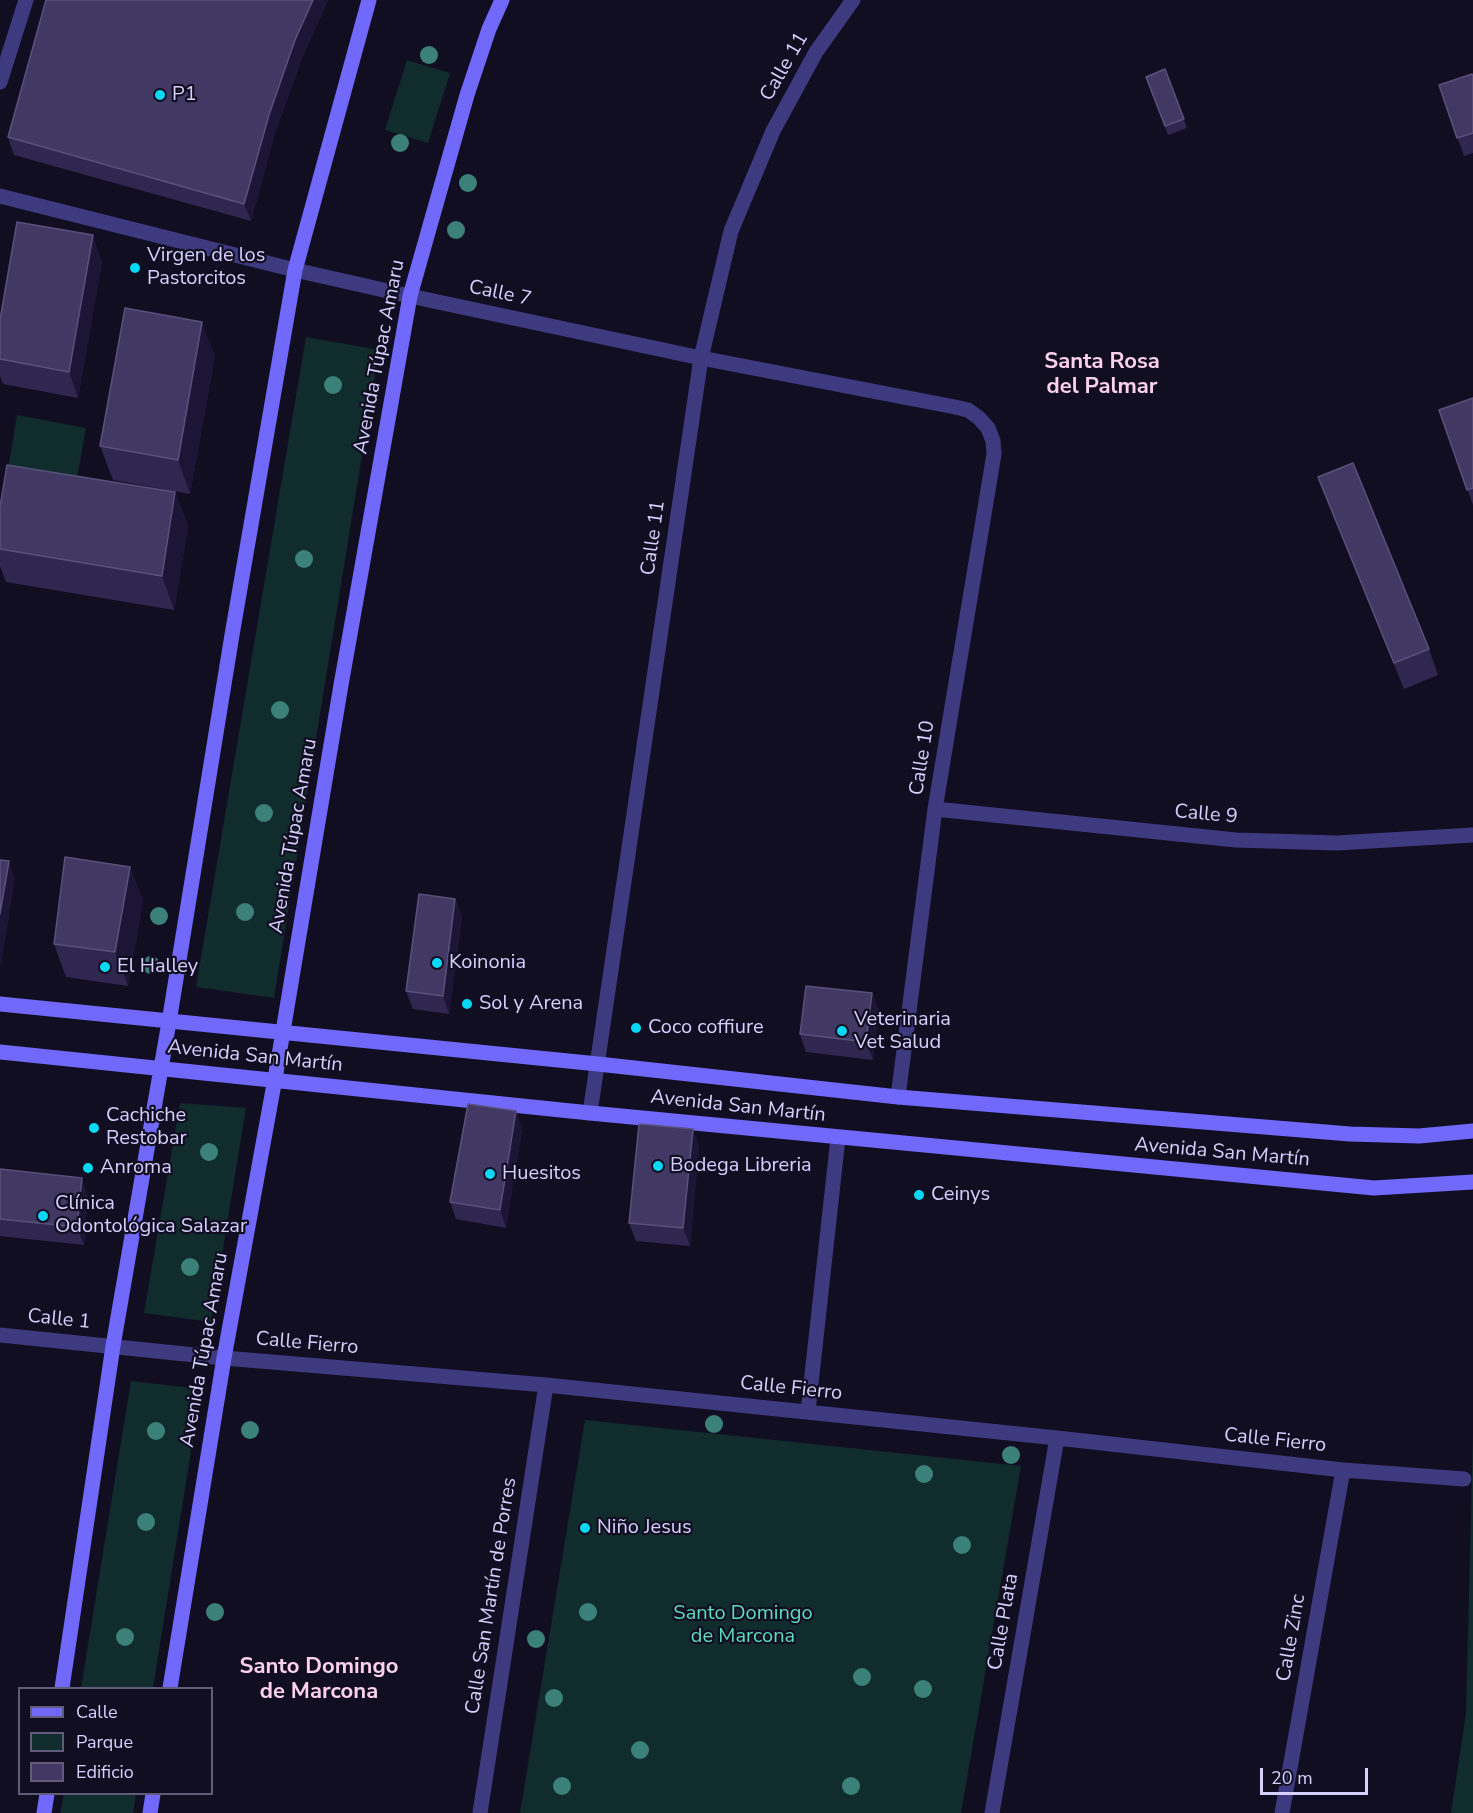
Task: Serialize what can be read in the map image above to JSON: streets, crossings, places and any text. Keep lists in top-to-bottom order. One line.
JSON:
{"streets":{"main road":["Avenida Túpac Amaru","Avenida San Martín"],"street":["Calle 11","Calle 7","Calle 10","Calle 9","Calle 1","Calle Fierro","Calle San Martín de Porres","Calle Plata","Calle Zinc"]},"crossings":[["Calle 11","Calle 7"],["Calle 11","Avenida San Martín"],["Calle 7","Avenida Túpac Amaru"],["Calle 7","Calle 10"],["Avenida Túpac Amaru","Avenida San Martín"],["Avenida Túpac Amaru","Calle Fierro"],["Calle 10","Calle 9"],["Calle 10","Avenida San Martín"],["Calle 1","Calle Fierro"],["Calle Fierro","Calle San Martín de Porres"],["Calle Fierro","Calle Plata"],["Calle Fierro","Calle Zinc"]],"districts":["Santa Rosa del Palmar","Santo Domingo de Marcona"],"parks":["Santo Domingo de Marcona"],"places":["P1","Virgen de los Pastorcitos","Koinonia","El Halley","Sol y Arena","Coco coffiure","Veterinaria Vet Salud","Cachiche Restobar","Bodega Libreria","Anroma","Huesitos","Ceinys","Clínica Odontológica Salazar","Niño Jesus"],"legend":["Calle","Parque","Edificio"],"scale_bar":"20 m"}
